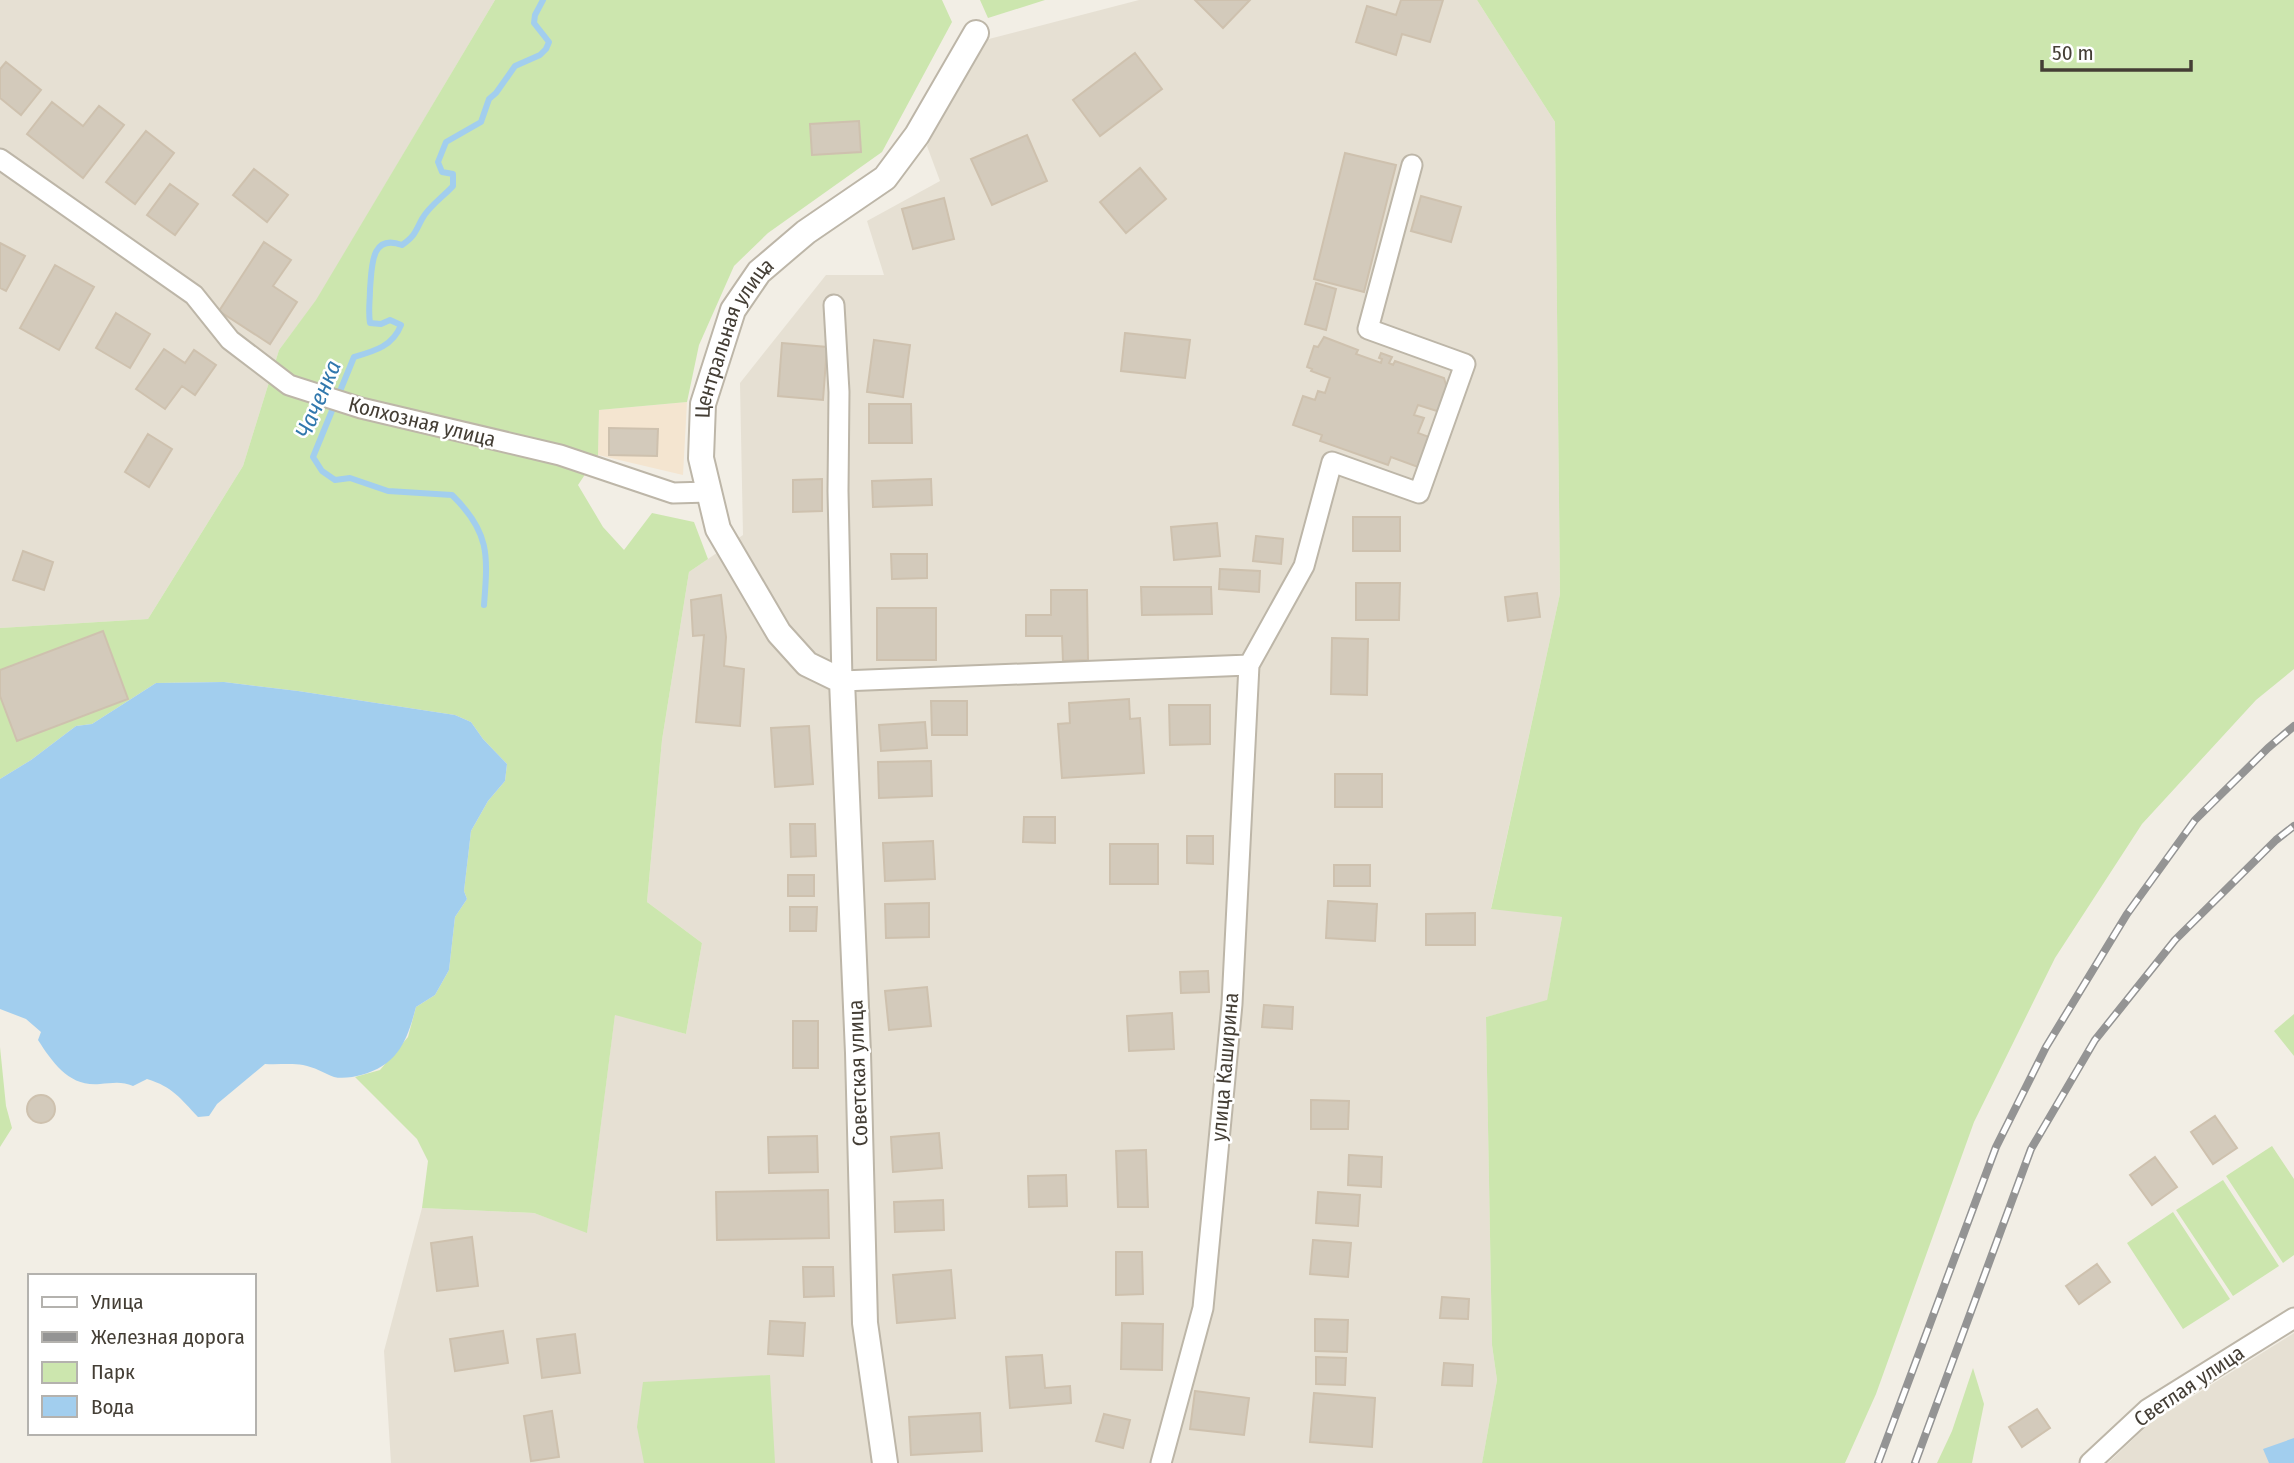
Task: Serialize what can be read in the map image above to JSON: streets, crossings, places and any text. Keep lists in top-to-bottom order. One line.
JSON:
{"streets":{"street":["Центральная улица","Колхозная улица","улица Каширина","Советская улица","Светлая улица"]},"crossings":[["Центральная улица","Колхозная улица"],["Центральная улица","Советская улица"]],"water":["Чаченка"],"legend":["Улица","Железная дорога","Парк","Вода"],"scale_bar":"50 m"}
